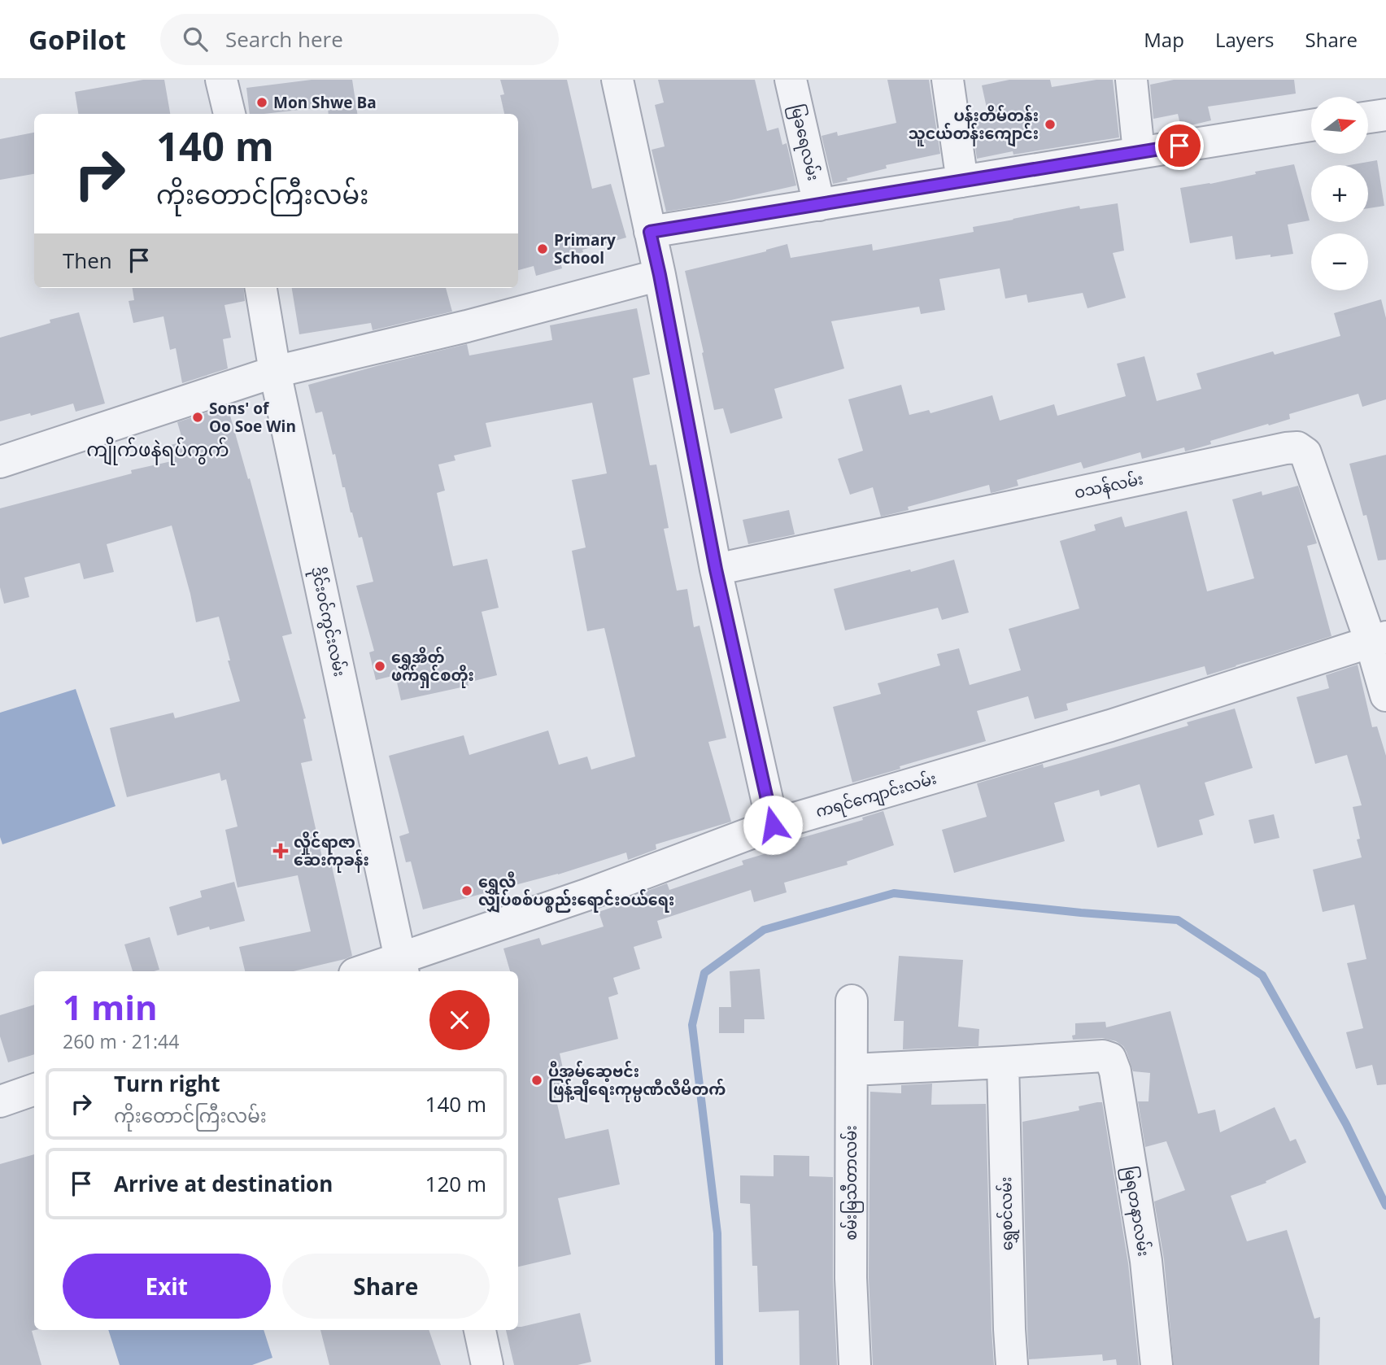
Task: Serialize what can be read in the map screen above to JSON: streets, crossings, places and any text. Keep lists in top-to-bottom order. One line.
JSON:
{"streets":{"street":["မြခရေလမ်း","ဝသန်လမ်း","ဒိုင်းဝင်ကွင်းလမ်း","ကရင်ကျောင်းလမ်း","စမ်းမြသီတာလမ်း","မြရတနာလမ်း","ရွှေစင်လမ်း"]},"crossings":[["ဝသန်လမ်း","ကရင်ကျောင်းလမ်း"],["ဒိုင်းဝင်ကွင်းလမ်း","ကရင်ကျောင်းလမ်း"],["မြရတနာလမ်း","ရွှေစင်လမ်း"]],"districts":["ကျိုက်ဖနဲရပ်ကွက်"],"places":{"other":["Mon Shwe Ba","ပန်းတိမ်တန်း သူငယ်တန်းကျောင်း","Primary School","Sons' of Oo Soe Win","ရွှေအိတ် ဖက်ရှင်စတိုး","ရွှေလီ လျှပ်စစ်ပစ္စည်းရောင်းဝယ်ရေး","ပီအမ်ဆေ့ဗင်း ဖြန့်ချီရေးကုမ္ပဏီလီမိတက်"],"health":["လှိုင်ရာဇာ ဆေးကုခန်း"]},"north":"right","page":{"header":"GoPilot","search":"Search here","nav":["Map","Layers","Share"],"map_buttons":["+","−"],"turn":["140 m","ကိုးတောင်ကြီးလမ်း"],"then":"Then","heading":["1 min","260 m · 21:44"],"list":[{"name":"Turn right","note":"ကိုးတောင်ကြီးလမ်း","value":"140 m"},{"name":"Arrive at destination","value":"120 m"}],"buttons":["Exit","Share"]}}
